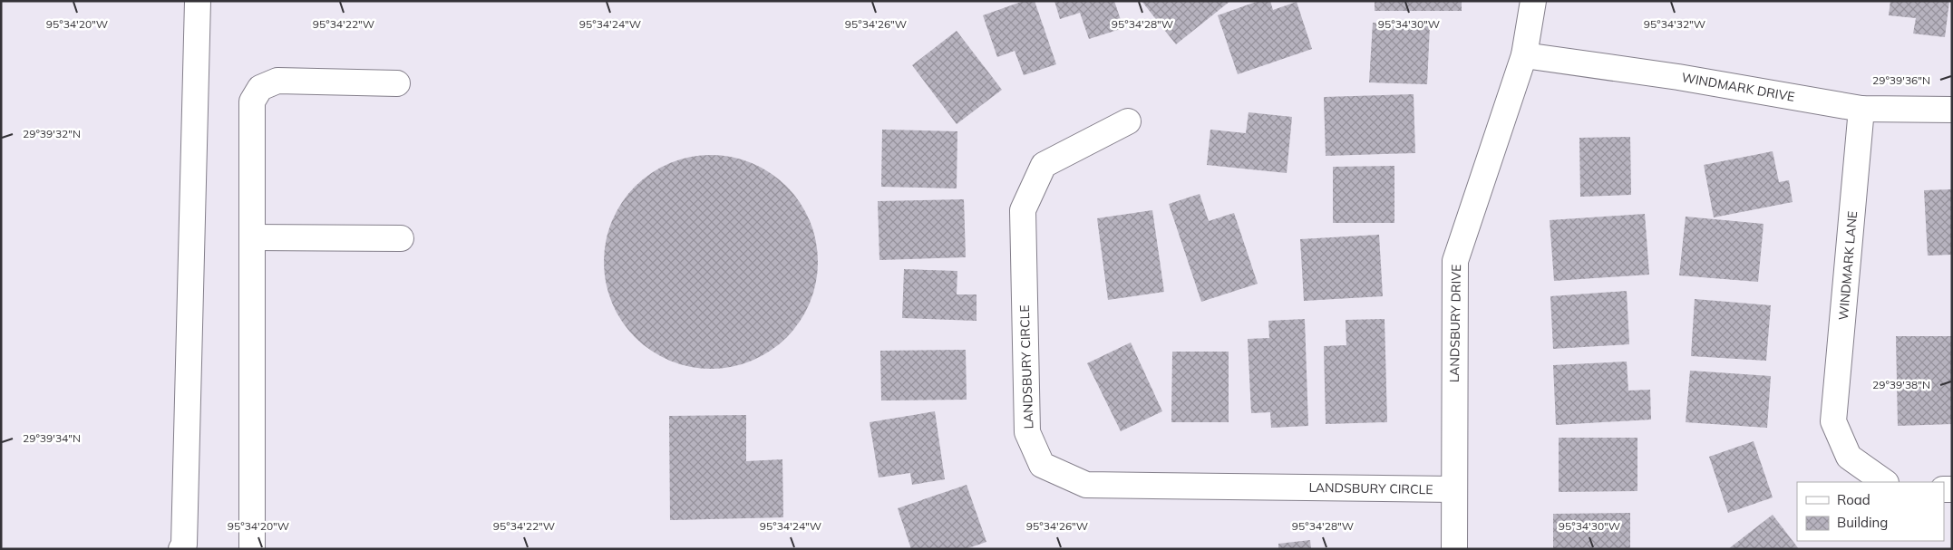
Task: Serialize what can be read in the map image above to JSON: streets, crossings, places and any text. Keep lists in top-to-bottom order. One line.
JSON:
{"streets":{"street":["WINDMARK DRIVE","WINDMARK LANE","LANDSBURY DRIVE","LANDSBURY CIRCLE"]},"crossings":[["WINDMARK DRIVE","WINDMARK LANE"],["WINDMARK DRIVE","LANDSBURY DRIVE"],["LANDSBURY DRIVE","LANDSBURY CIRCLE"]],"legend":["Road","Building"],"coordinates":["95°34'20\"W","95°34'24\"W","95°34'30\"W","95°34'22\"W","95°34'26\"W","95°34'28\"W","95°34'32\"W","29°39'36\"N","29°39'32\"N","29°39'38\"N","29°39'34\"N"]}
